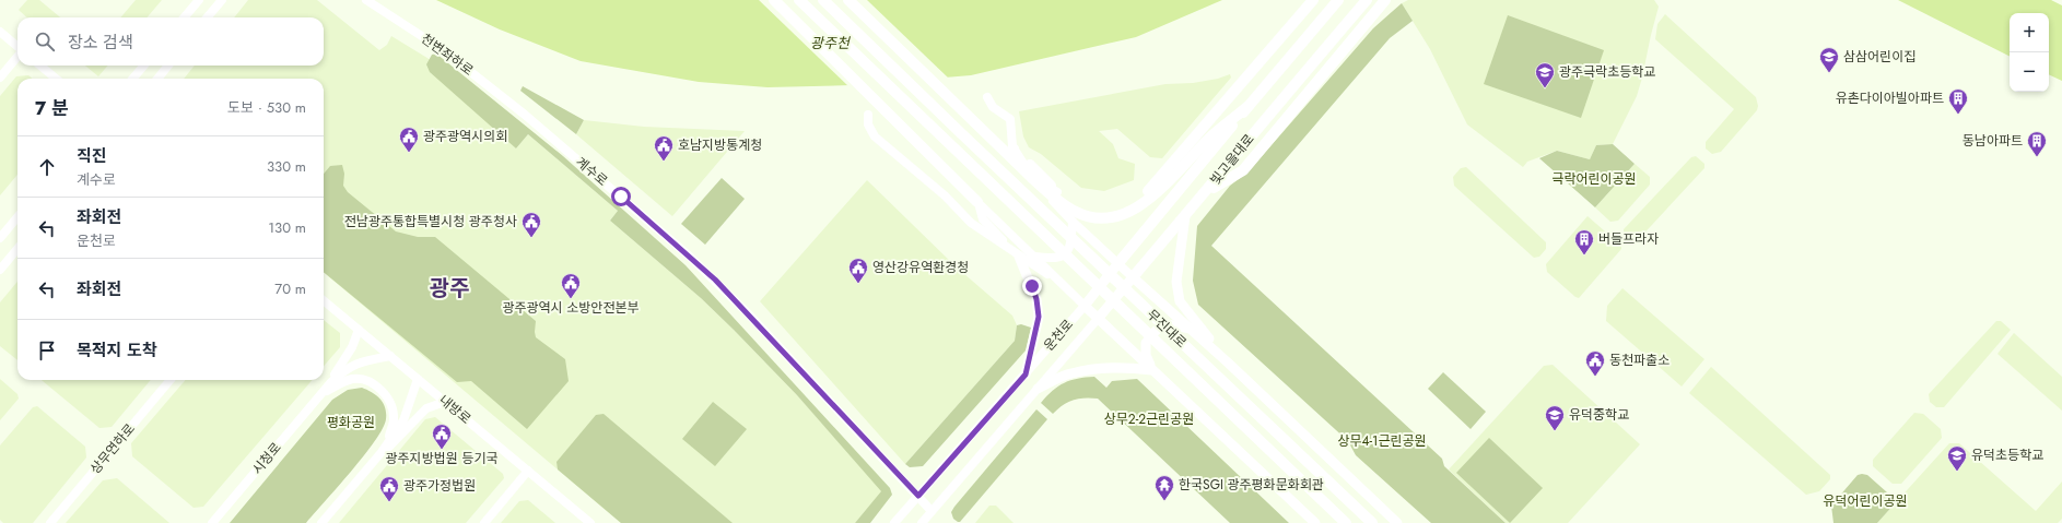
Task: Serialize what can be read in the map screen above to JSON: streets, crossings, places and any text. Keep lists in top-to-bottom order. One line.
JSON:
{"streets":{"highway":["빛고을대로","무진대로"],"street":["천변좌하로","계수로","운천로","내방로","상무연하로","시청로"]},"crossings":[["천변좌하로","계수로"],["빛고을대로","무진대로"],["빛고을대로","운천로"],["계수로","운천로"],["내방로","시청로"]],"districts":["광주"],"water":["광주천"],"parks":["극락어린이공원","상무2-2근린공원","평화공원","상무4-1근린공원","유덕어린이공원"],"places":{"school or university":["삼삼어린이집","광주극락초등학교","유덕중학교","유덕초등학교"],"building":["유촌다이아빌아파트","동남아파트","버들프라자"],"public building":["광주광역시의회","호남지방통계청","전남광주통합특별시청 광주청사","영산강유역환경청","광주광역시 소방안전본부","동천파출소","광주지방법원 등기국","광주가정법원"],"temple":["한국SGI 광주평화문화회관"]},"page":{"map_buttons":["+","−"],"search":"장소 검색","heading":["7 분","도보 · 530 m"],"list":[["직진","계수로","330 m"],["좌회전","운천로","130 m"],["좌회전","70 m"],"목적지 도착"]}}
